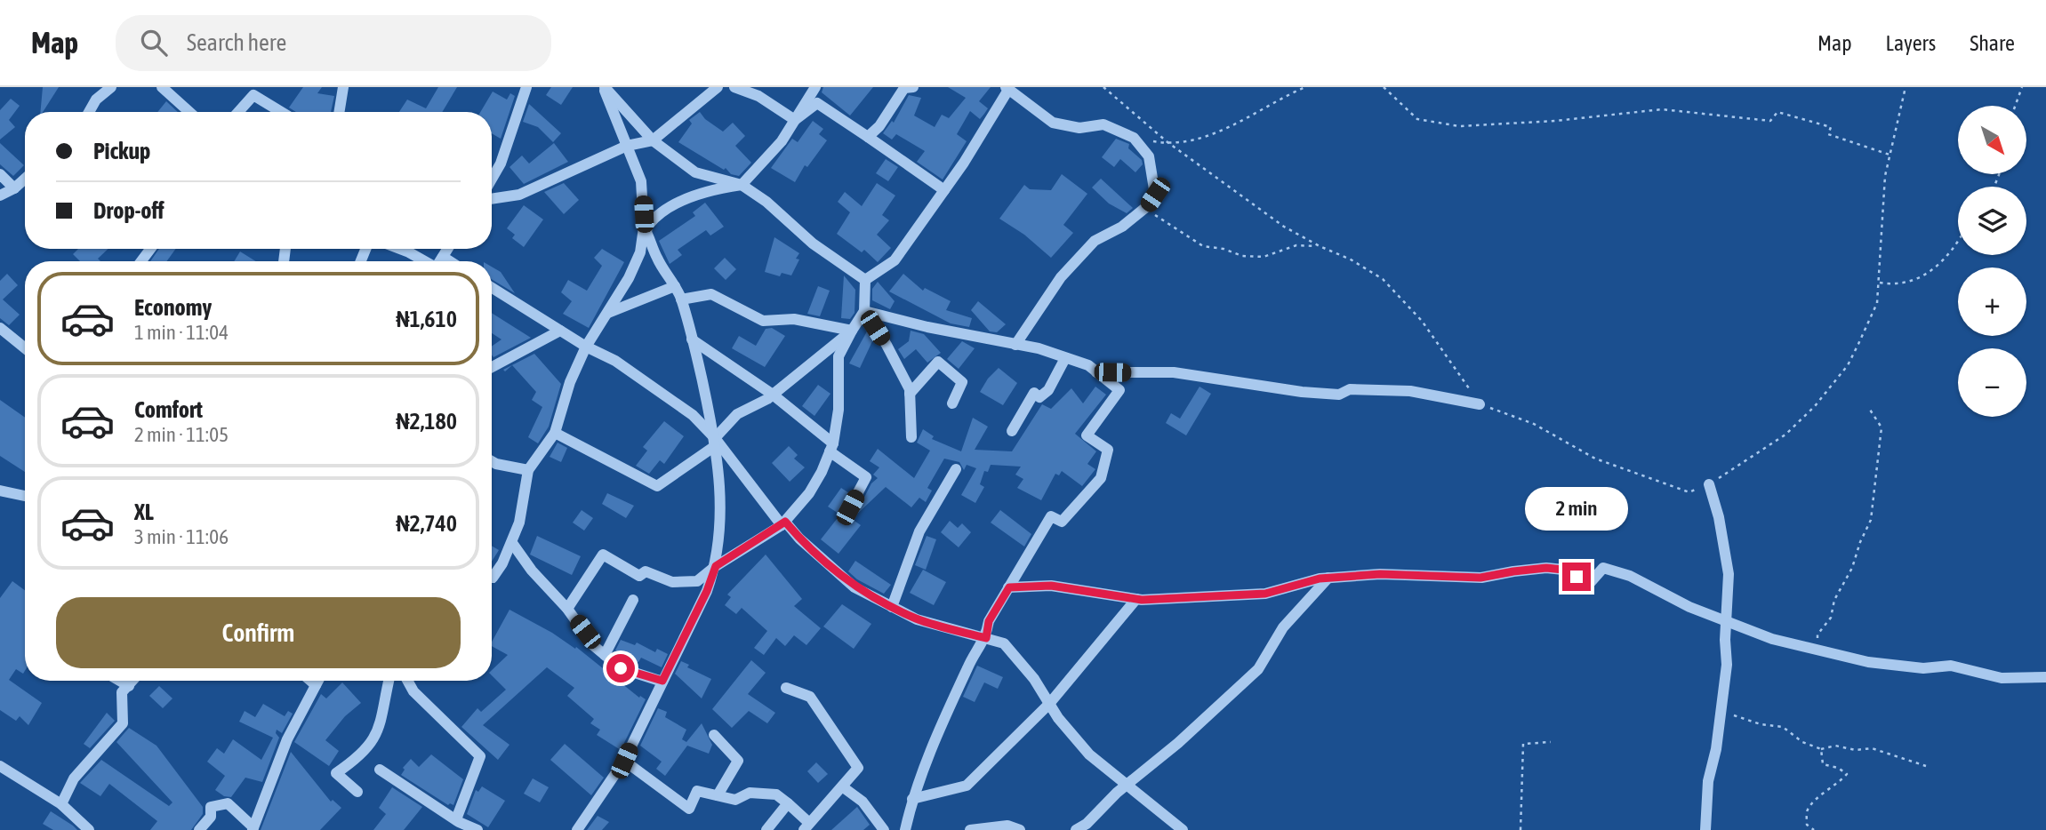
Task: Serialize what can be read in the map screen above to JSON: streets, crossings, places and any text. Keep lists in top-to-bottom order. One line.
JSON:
{"north":"bottom right","page":{"header":"Map","search":"Search here","nav":["Map","Layers","Share"],"map_buttons":["+","−"],"banner":["Pickup","Drop-off"],"list":[{"name":"Economy","note":"1 min · 11:04","value":"₦1,610"},{"name":"Comfort","note":"2 min · 11:05","value":"₦2,180"},{"name":"XL","note":"3 min · 11:06","value":"₦2,740"}],"bubble":"2 min","buttons":"Confirm"}}
